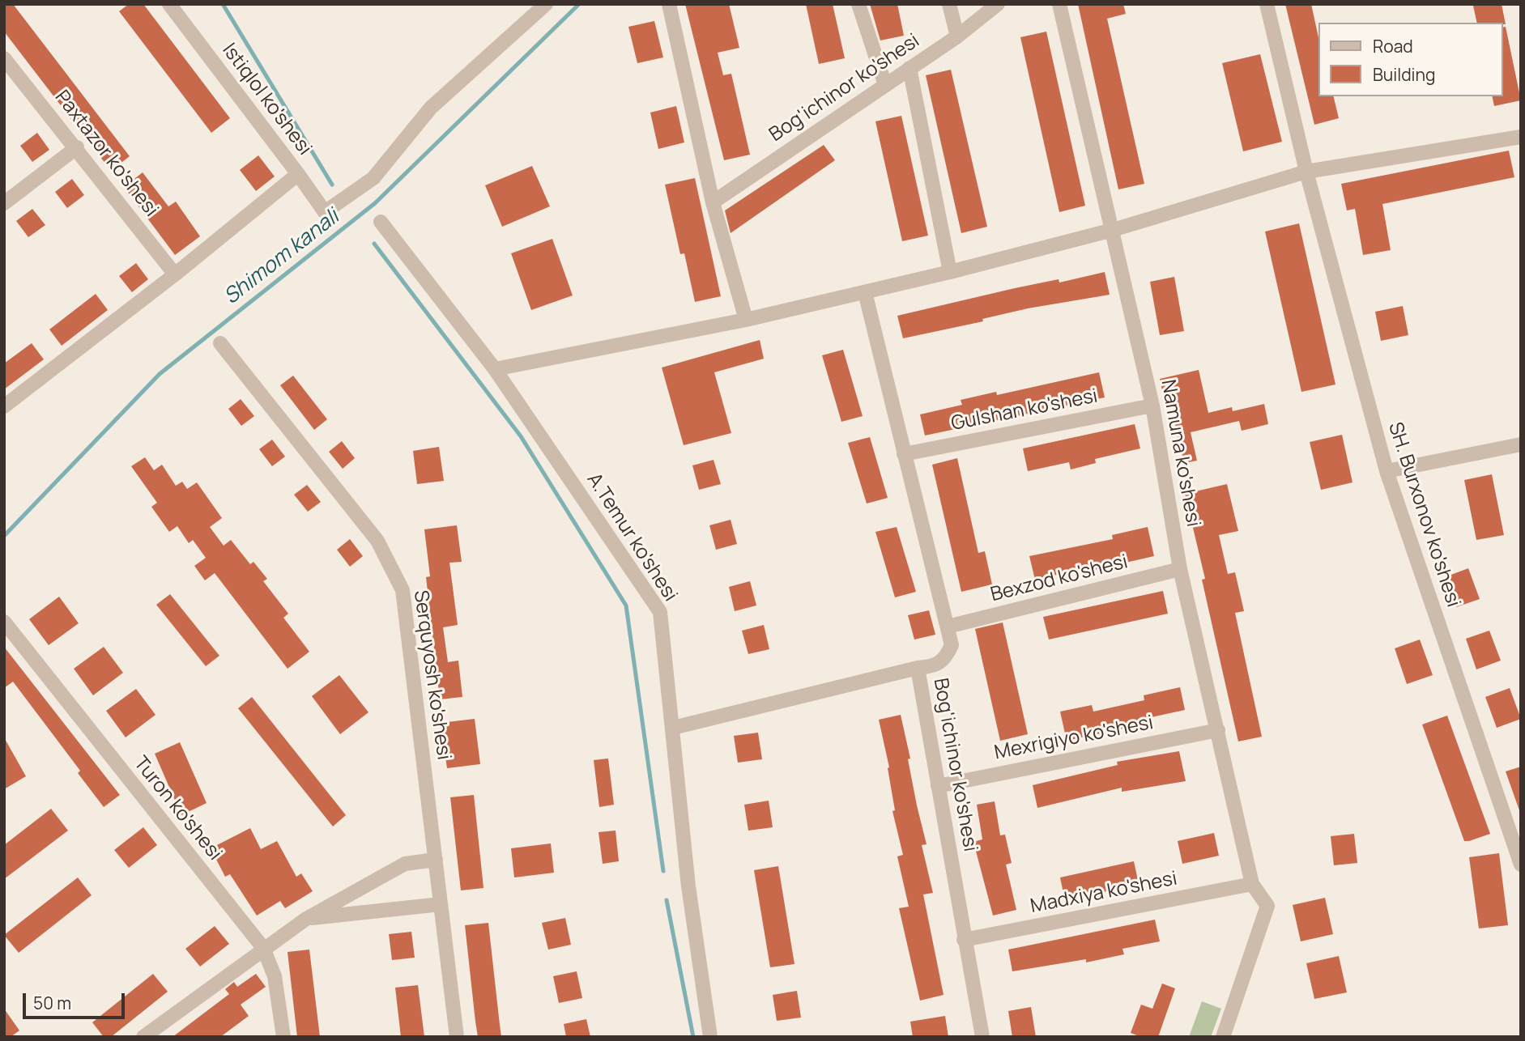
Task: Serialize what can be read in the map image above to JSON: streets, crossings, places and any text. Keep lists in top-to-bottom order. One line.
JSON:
{"streets":{"street":["Bog'ichinor ko'shesi","Istiqlol ko'shesi","Paxtazor ko'shesi","Gulshan ko'shesi","Namuna ko'shesi","SH. Burxonov ko'shesi","A.Temur ko'shesi","Bexzod ko'shesi","Serquyosh ko'shesi","Mexrigiyo ko'shesi","Turon ko'shesi","Madxiya ko'shesi"]},"crossings":[["Bog'ichinor ko'shesi","Gulshan ko'shesi"],["Bog'ichinor ko'shesi","Bexzod ko'shesi"],["Bog'ichinor ko'shesi","Mexrigiyo ko'shesi"],["Bog'ichinor ko'shesi","Madxiya ko'shesi"],["Istiqlol ko'shesi","Paxtazor ko'shesi"],["Gulshan ko'shesi","Namuna ko'shesi"],["Namuna ko'shesi","Bexzod ko'shesi"],["Namuna ko'shesi","Mexrigiyo ko'shesi"],["Namuna ko'shesi","Madxiya ko'shesi"]],"water":["Shimom kanali"],"legend":["Road","Building"],"scale_bar":"50 m"}
